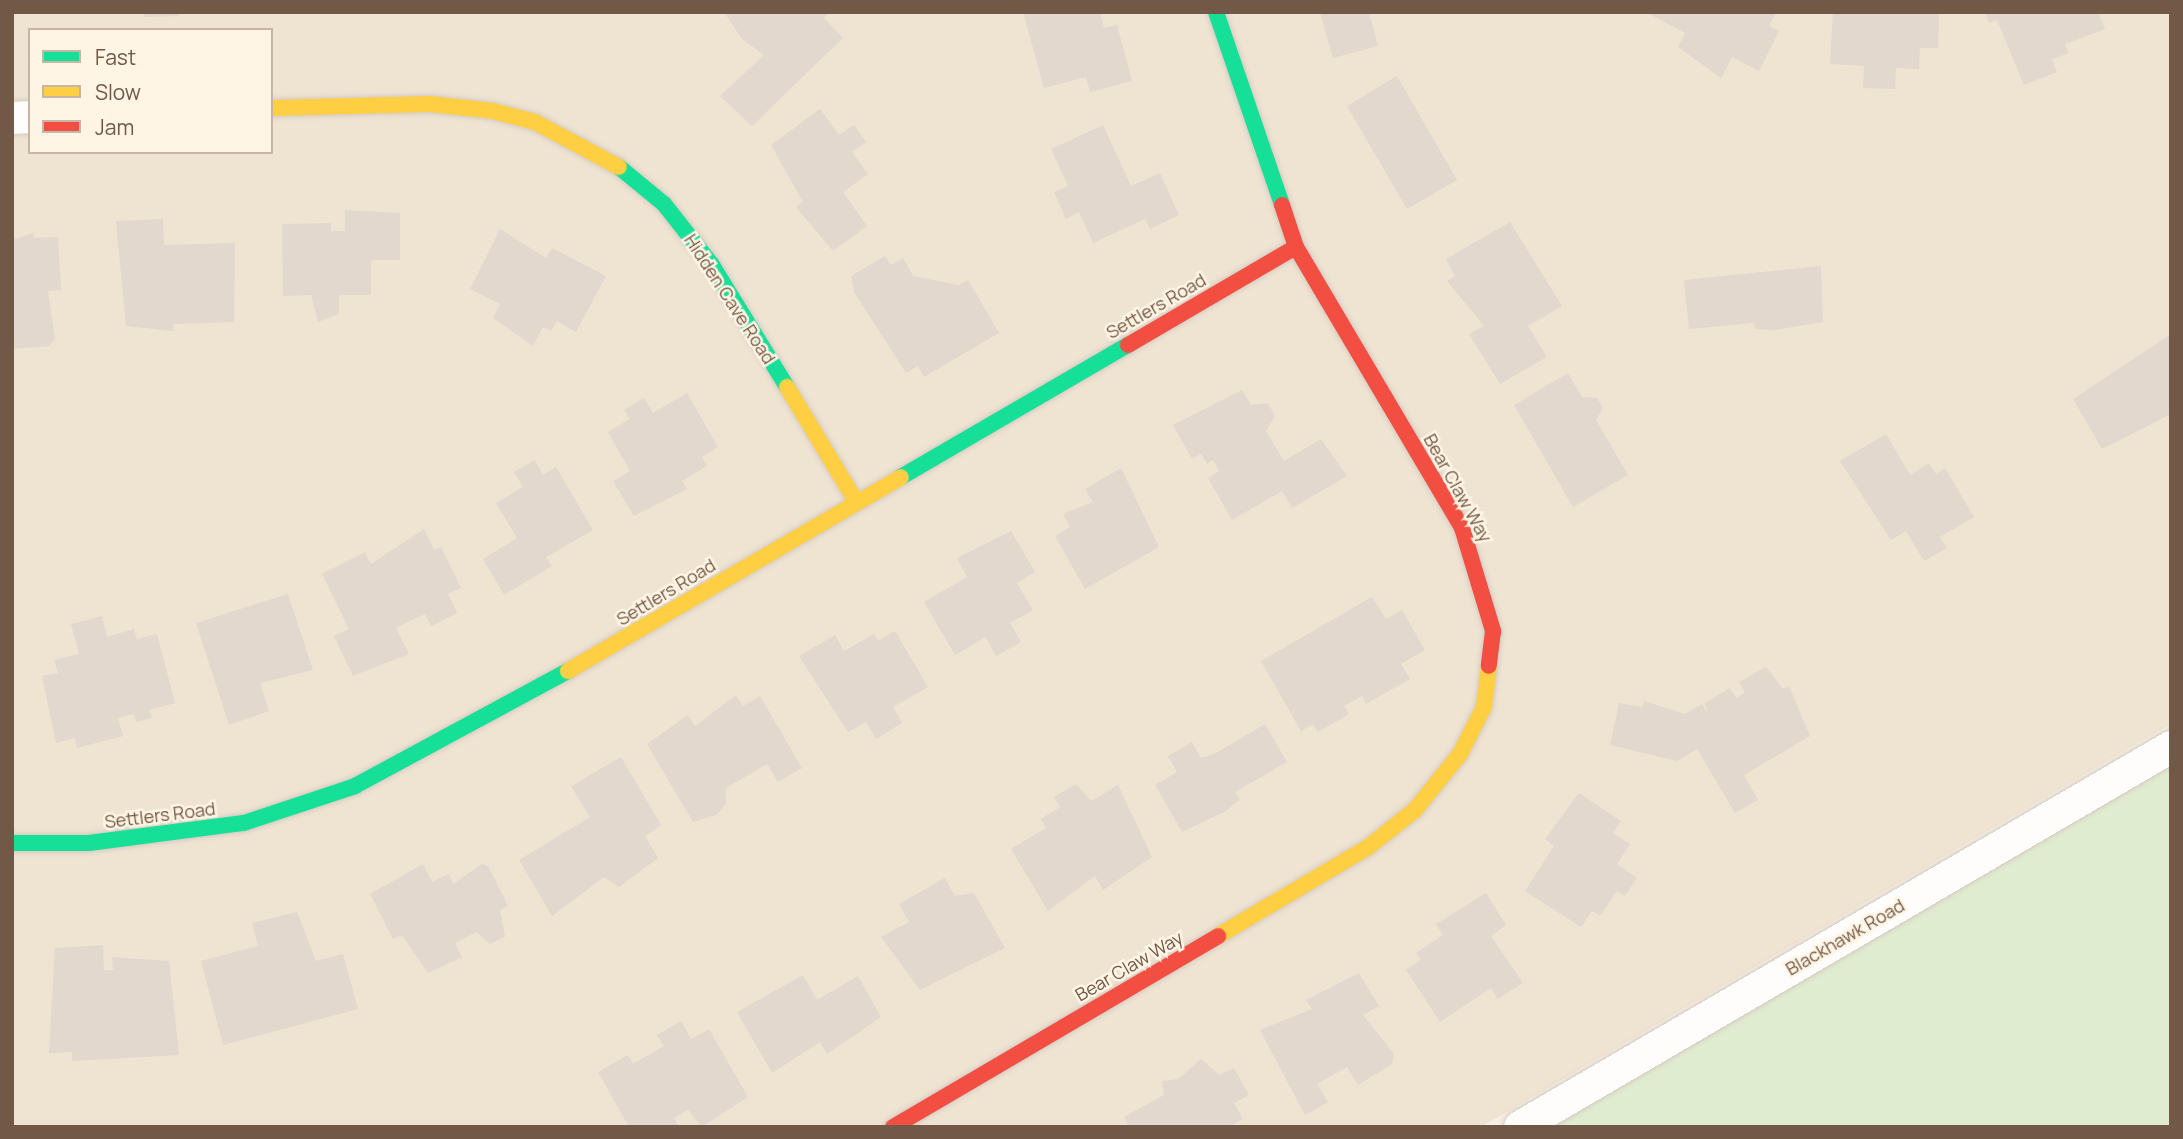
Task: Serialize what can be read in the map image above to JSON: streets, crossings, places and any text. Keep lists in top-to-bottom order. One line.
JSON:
{"streets":{"street":["Hidden Cave Road","Settlers Road","Bear Claw Way","Blackhawk Road"]},"crossings":[["Hidden Cave Road","Settlers Road"],["Settlers Road","Bear Claw Way"]],"legend":["Fast","Slow","Jam"]}
